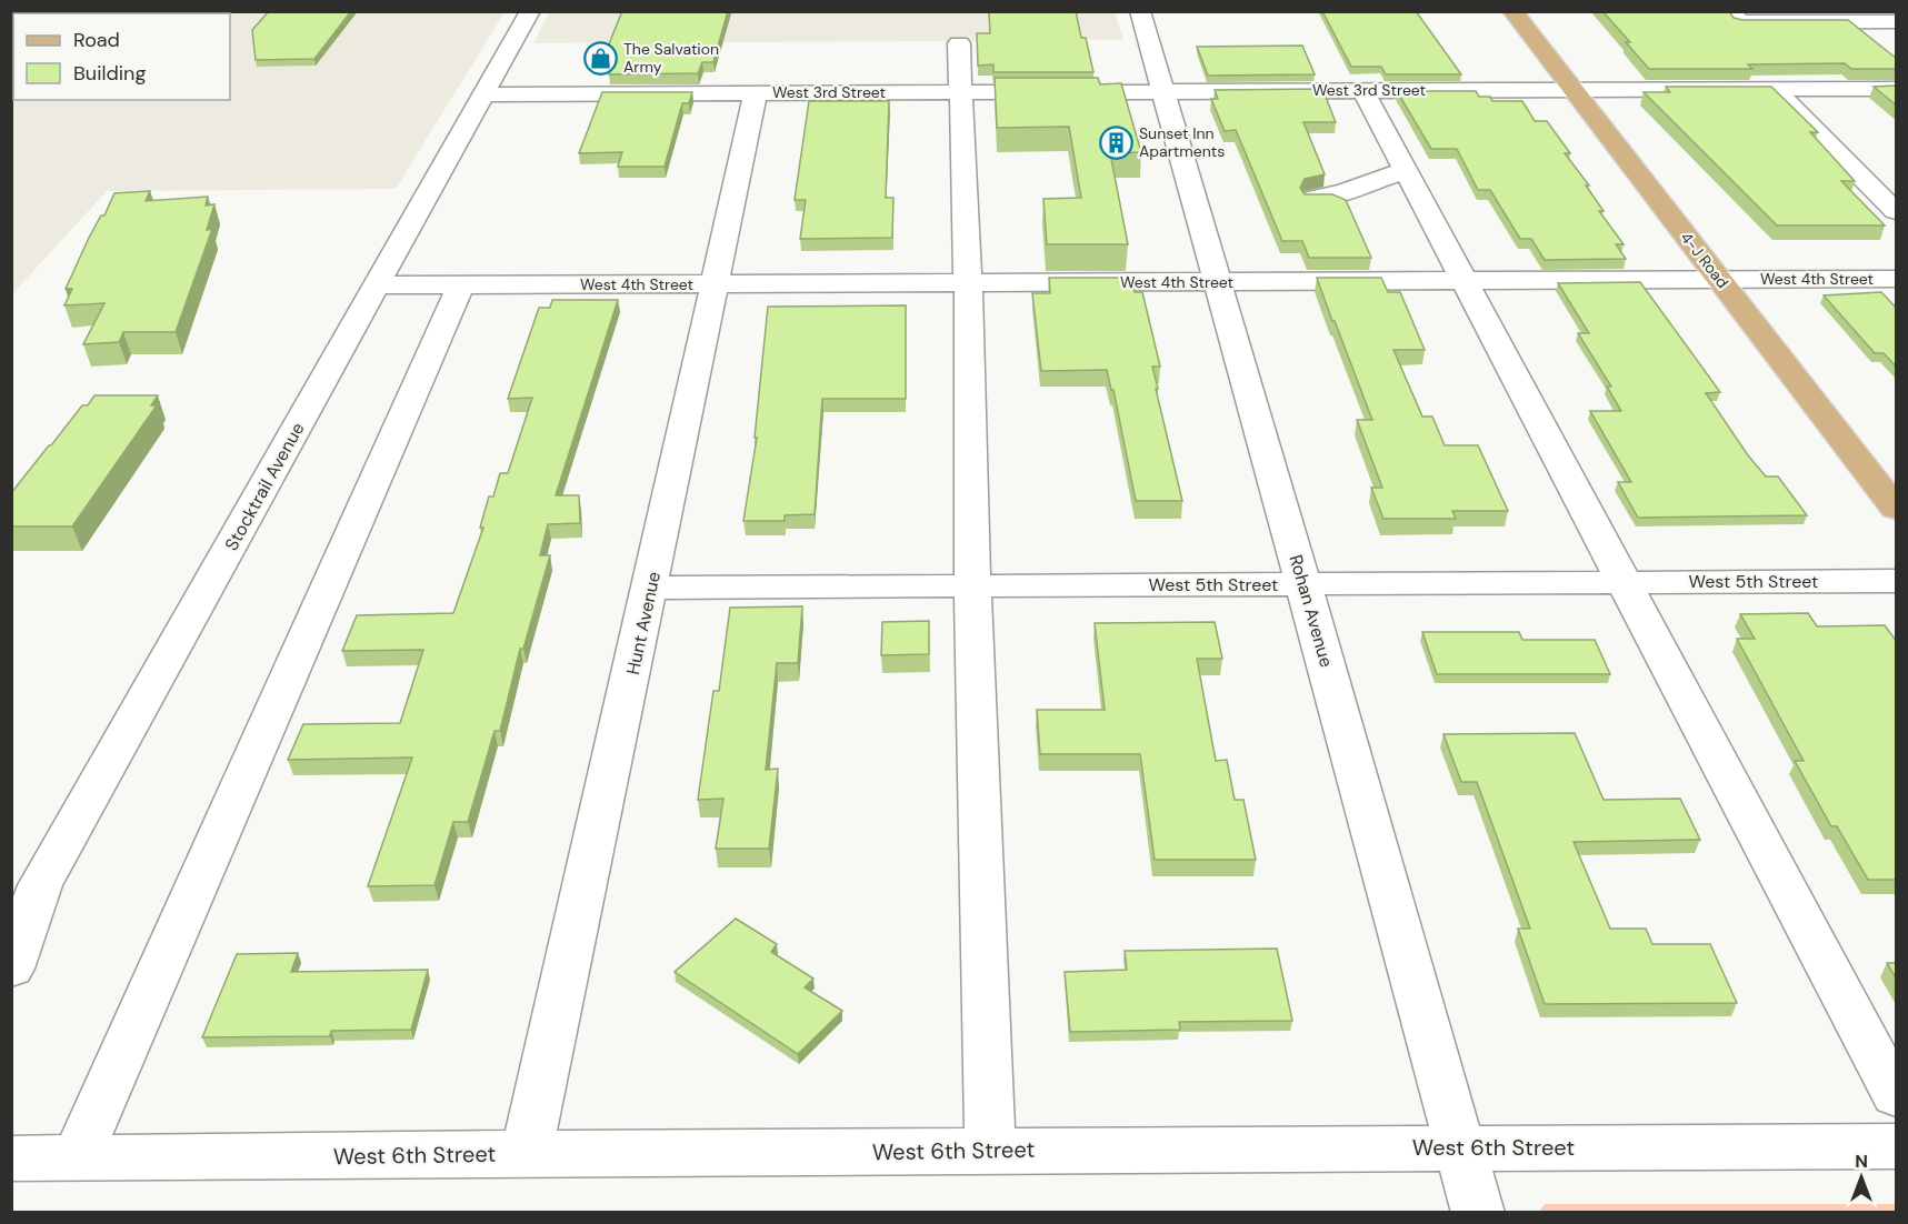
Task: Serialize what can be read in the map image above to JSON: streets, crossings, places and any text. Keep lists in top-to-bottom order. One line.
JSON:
{"streets":{"main road":["4-J Road"],"street":["West 3rd Street","West 4th Street","Stocktrail Avenue","West 5th Street","Rohan Avenue","Hunt Avenue","West 6th Street"]},"crossings":[["West 3rd Street","4-J Road"],["West 3rd Street","Stocktrail Avenue"],["West 3rd Street","Rohan Avenue"],["West 3rd Street","Hunt Avenue"],["4-J Road","West 4th Street"],["West 4th Street","Stocktrail Avenue"],["West 4th Street","Rohan Avenue"],["West 4th Street","Hunt Avenue"],["West 5th Street","Rohan Avenue"],["West 5th Street","Hunt Avenue"],["Rohan Avenue","West 6th Street"],["Hunt Avenue","West 6th Street"]],"places":{"shop":["The Salvation Army"],"building":["Sunset Inn Apartments"]},"legend":["Road","Building"],"north":"top"}
